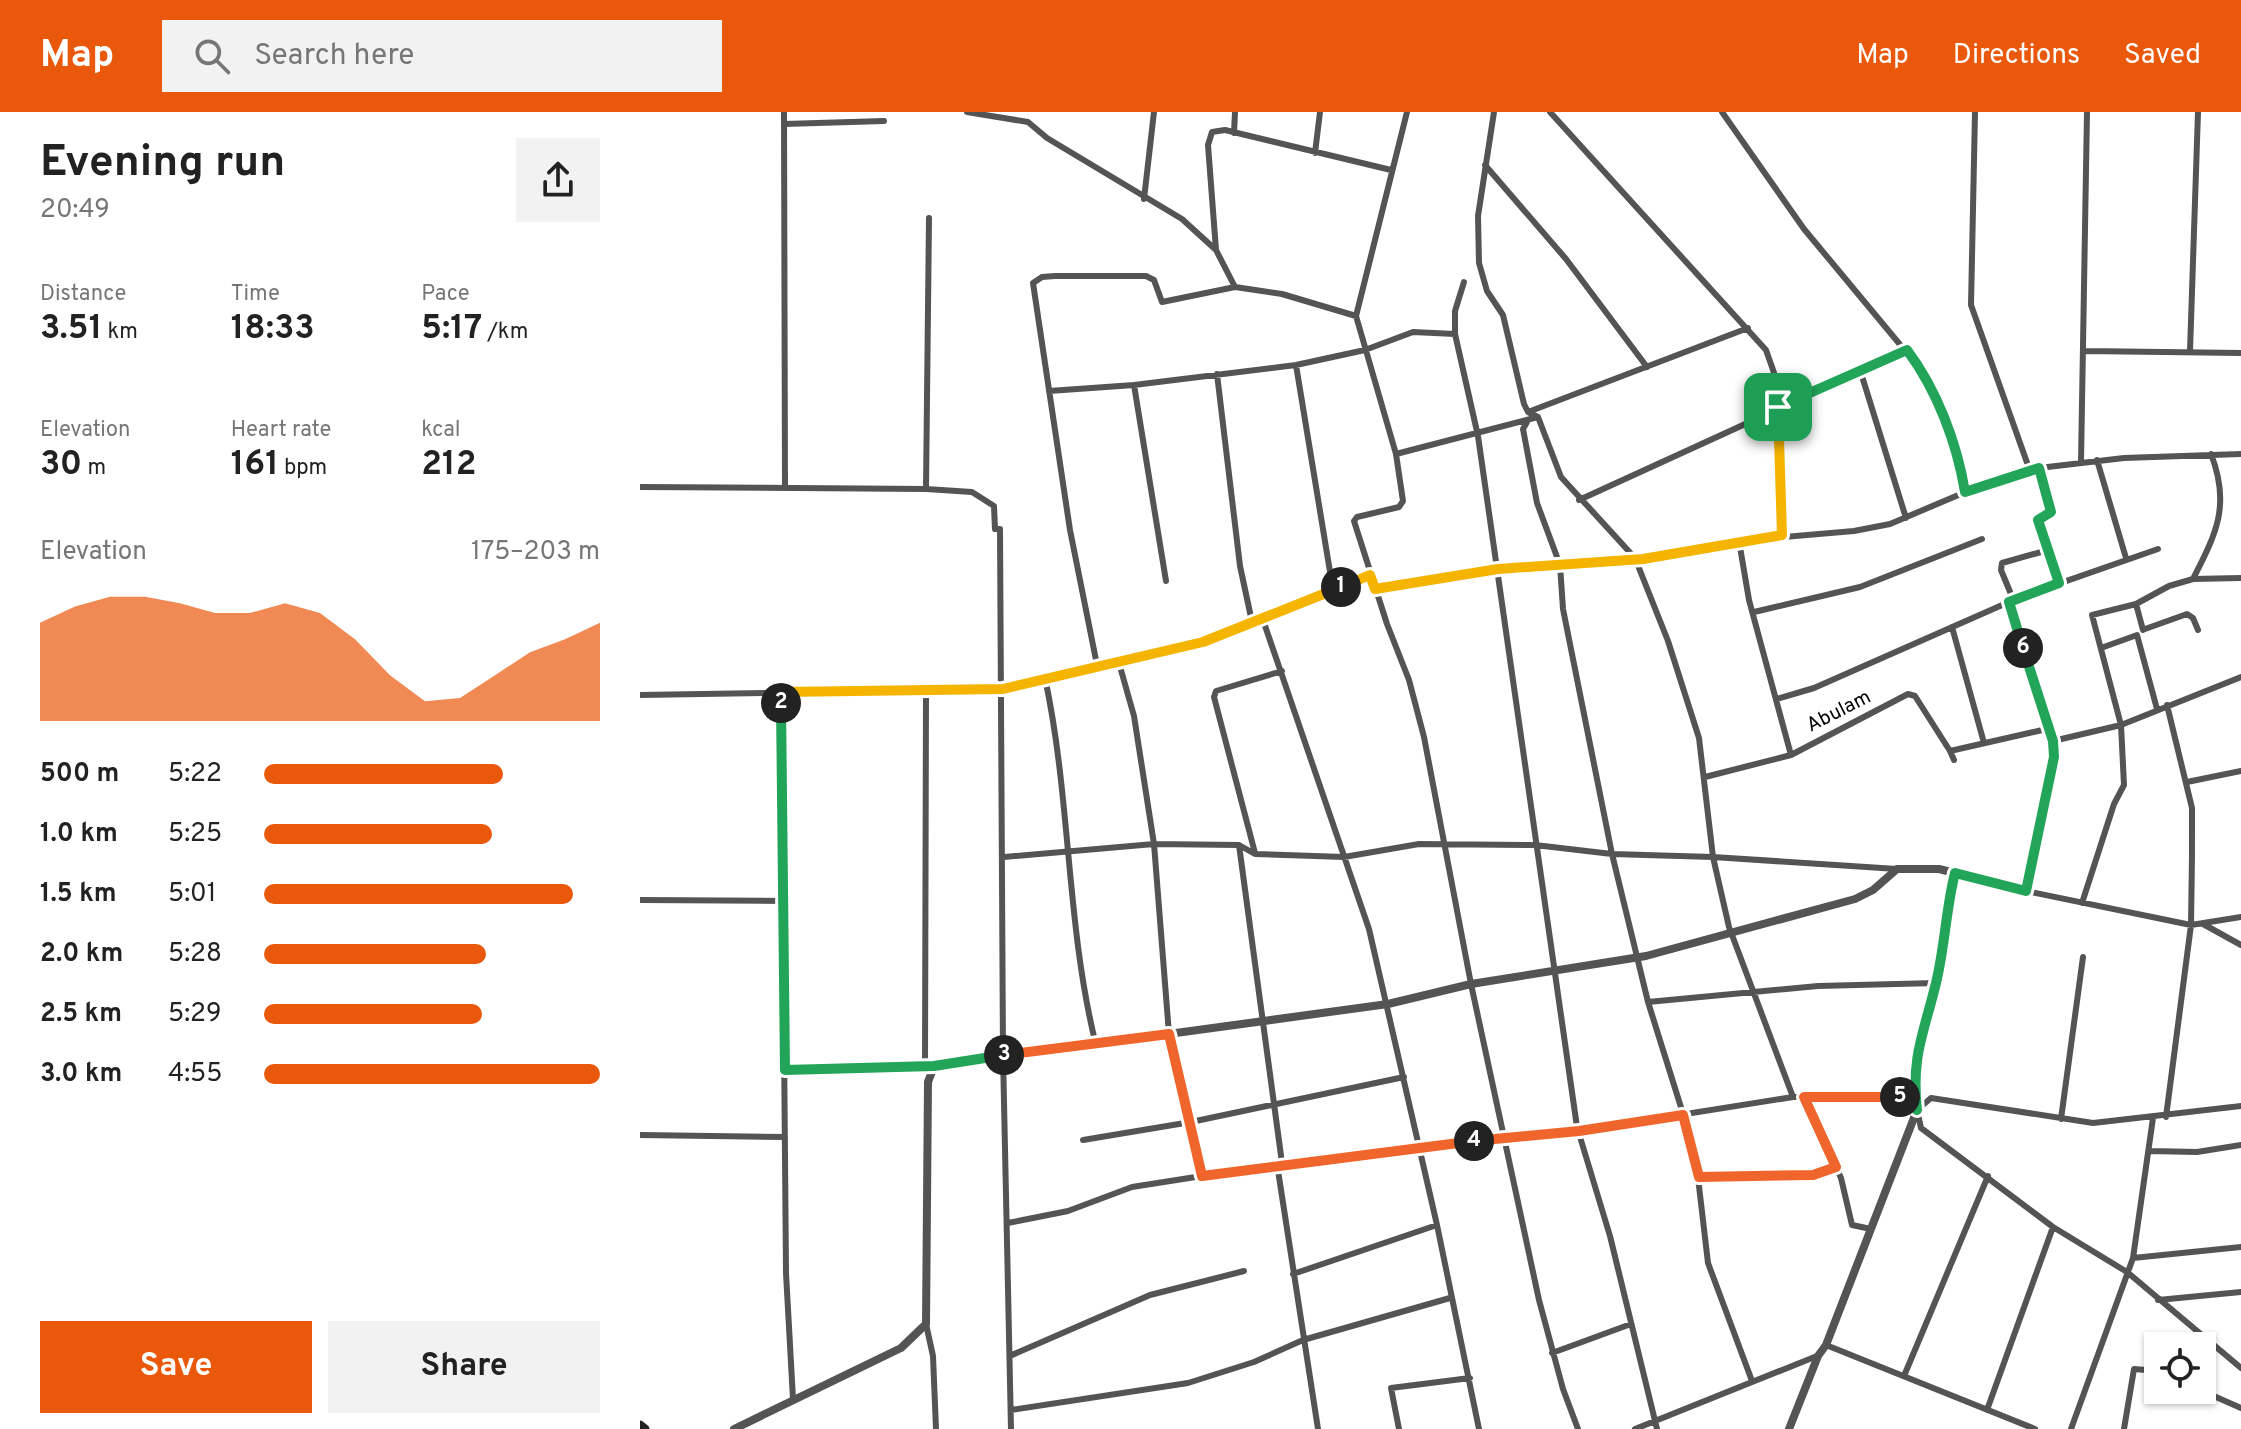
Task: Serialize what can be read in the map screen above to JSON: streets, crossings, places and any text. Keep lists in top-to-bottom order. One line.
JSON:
{"streets":{"street":["Abulam"]},"page":{"header":"Map","search":"Search here","nav":["Map","Directions","Saved"],"heading":["Evening run","20:49"],"stats":[["Distance","3.51 km"],["Time","18:33"],["Pace","5:17 /km"],["Elevation","30 m"],["Heart rate","161 bpm"],["kcal","212"]],"chart":["Elevation","175–203 m"],"pins":["1","6","2","3","5","4"],"list":[{"name":"500 m","note":"5:22"},{"name":"1.0 km","note":"5:25"},{"name":"1.5 km","note":"5:01"},{"name":"2.0 km","note":"5:28"},{"name":"2.5 km","note":"5:29"},{"name":"3.0 km","note":"4:55"}],"buttons":["Save","Share"]}}
